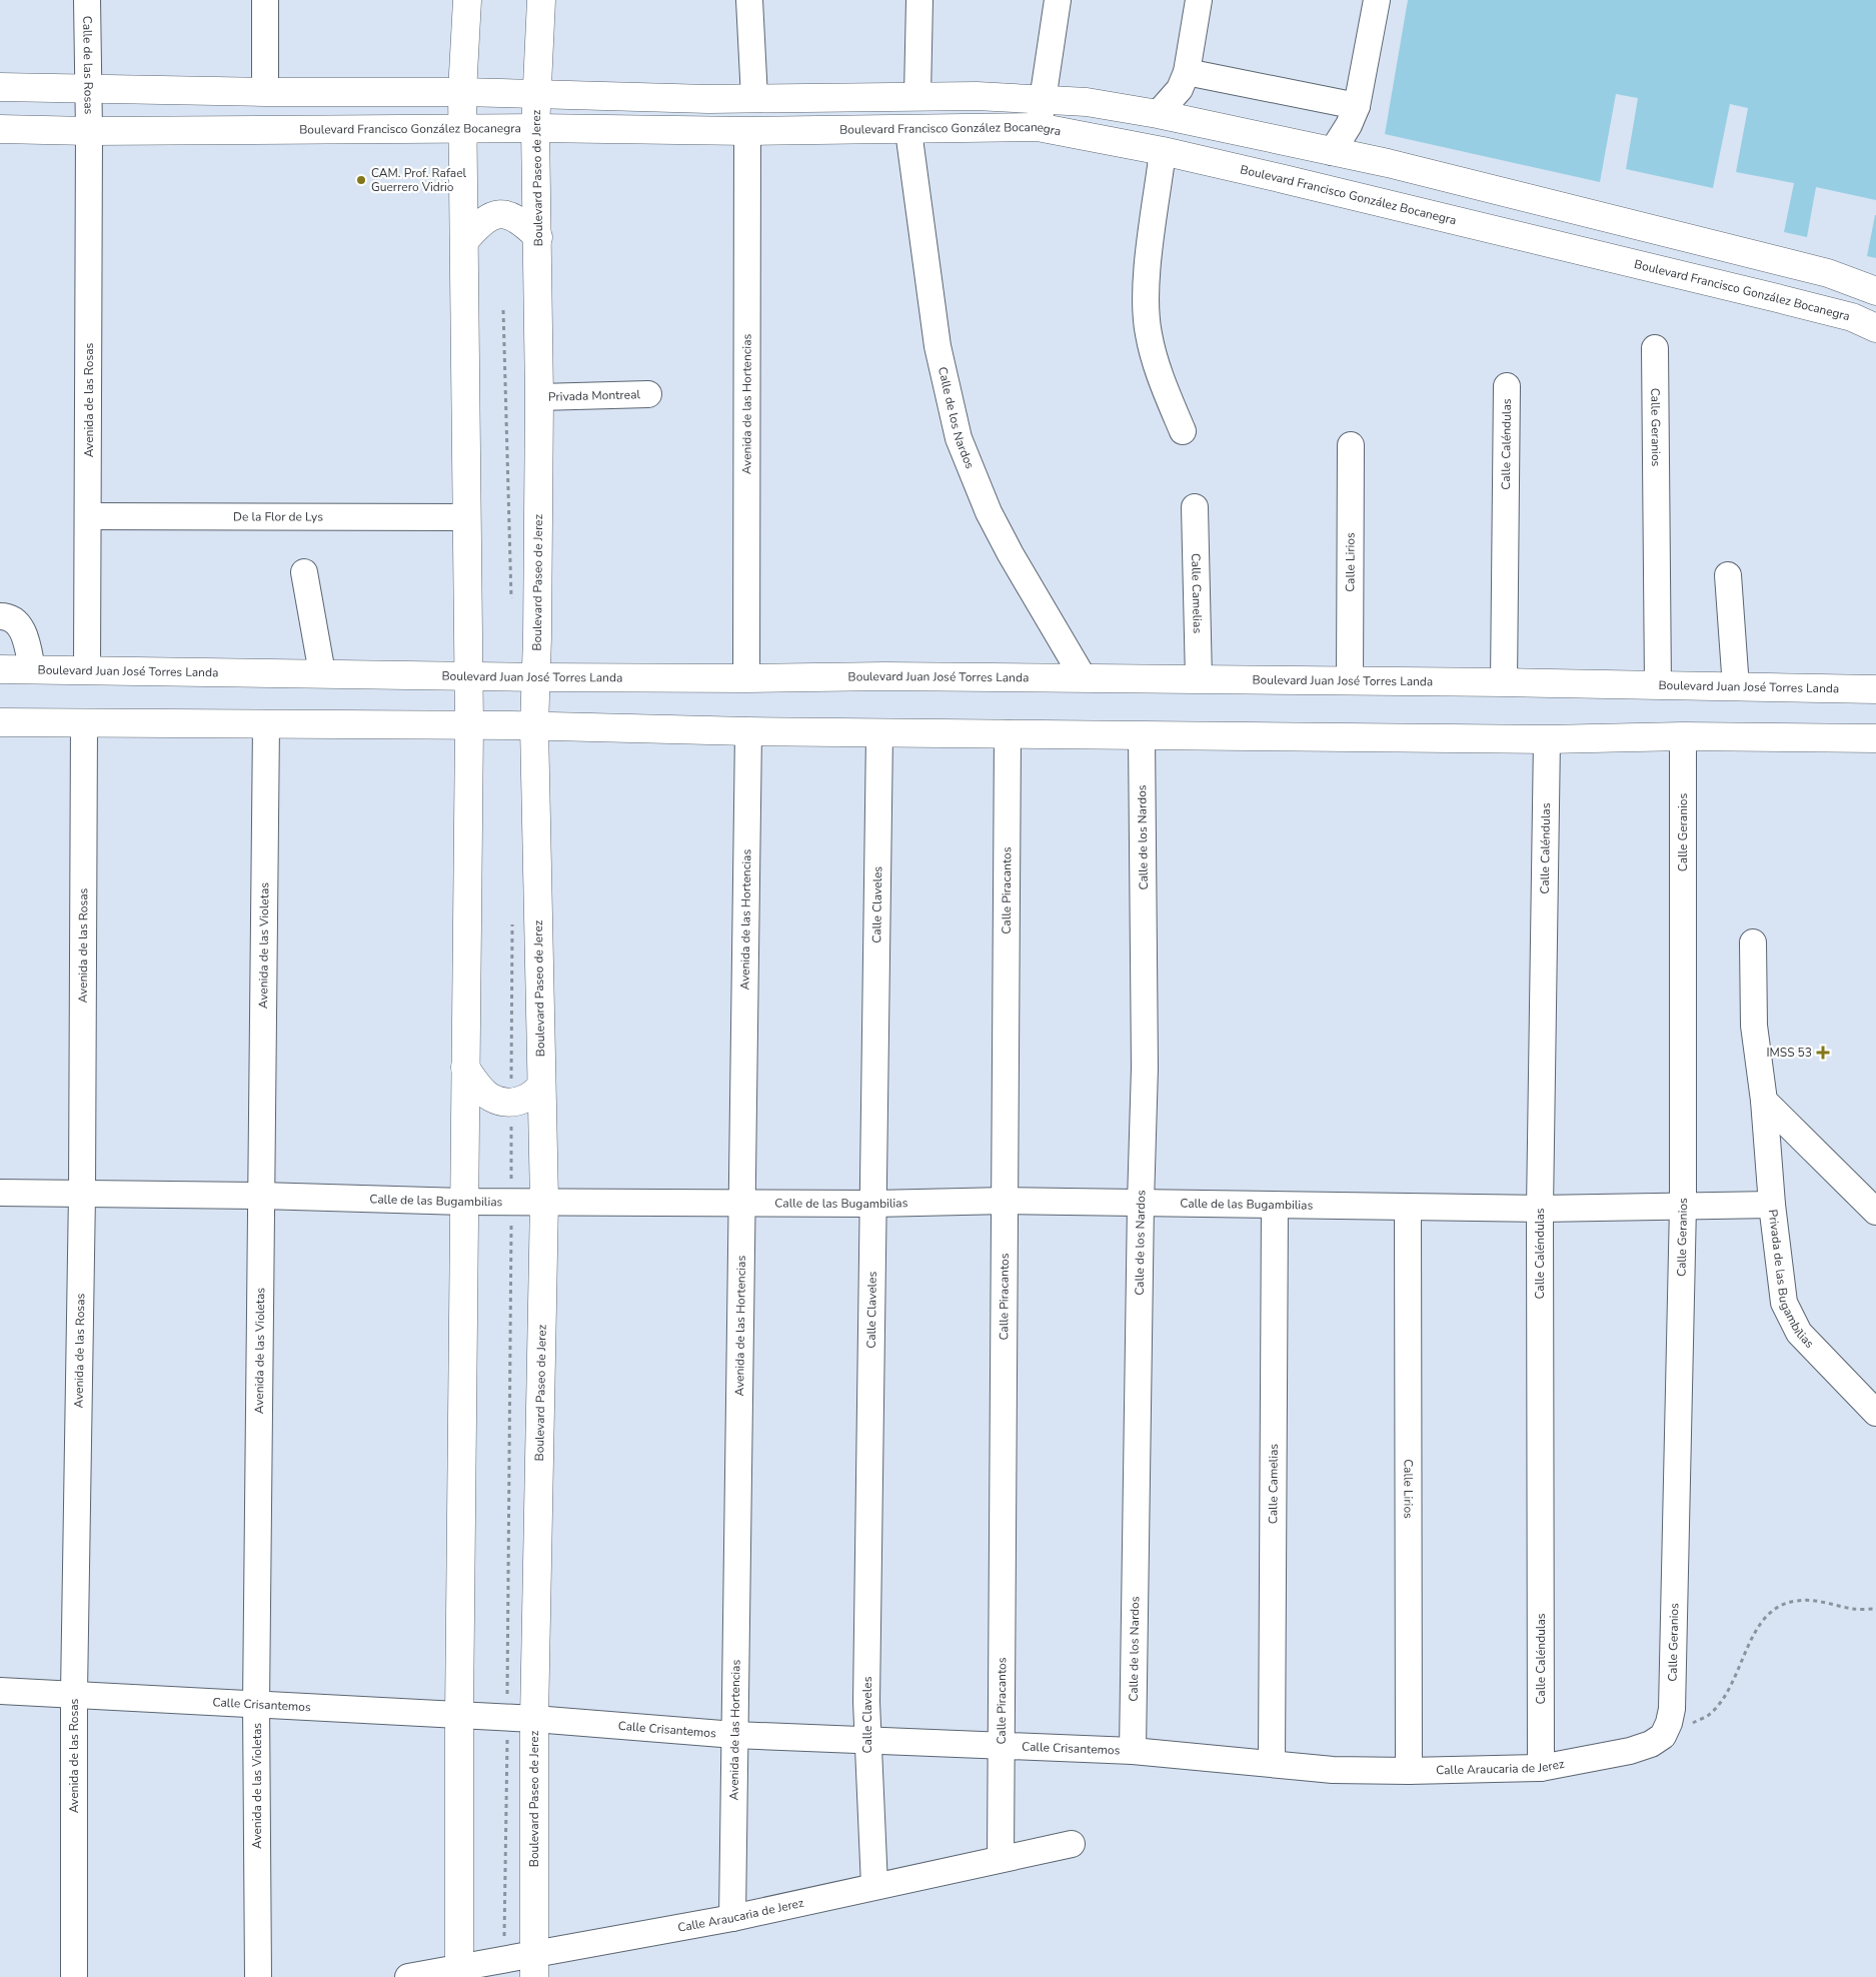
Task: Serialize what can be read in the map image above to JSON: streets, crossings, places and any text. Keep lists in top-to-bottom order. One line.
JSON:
{"streets":{"main road":["Boulevard Francisco González Bocanegra","Boulevard Paseo de Jerez","Boulevard Juan José Torres Landa"],"street":["Calle de las Rosas","Privada Montreal","Avenida de las Rosas","Avenida de las Hortencias","Calle de los Nardos","Calle Geranios","Calle Caléndulas","De la Flor de Lys","Calle Lirios","Calle Camelias","Calle Piracantos","Calle Claveles","Avenida de las Violetas","Calle de las Bugambilias","Privada de las Bugambilias","Calle Crisantemos","Calle Araucaria de Jerez"]},"crossings":[["Calle de las Rosas","Boulevard Francisco González Bocanegra"],["Calle de las Rosas","Avenida de las Rosas"],["Boulevard Francisco González Bocanegra","Boulevard Paseo de Jerez"],["Boulevard Francisco González Bocanegra","Avenida de las Rosas"],["Boulevard Francisco González Bocanegra","Avenida de las Hortencias"],["Boulevard Francisco González Bocanegra","Calle de los Nardos"],["Boulevard Paseo de Jerez","Privada Montreal"],["Boulevard Paseo de Jerez","Boulevard Juan José Torres Landa"],["Boulevard Paseo de Jerez","Calle de las Bugambilias"],["Boulevard Paseo de Jerez","Calle Crisantemos"],["Boulevard Paseo de Jerez","Calle Araucaria de Jerez"],["Avenida de las Rosas","De la Flor de Lys"],["Avenida de las Rosas","Boulevard Juan José Torres Landa"],["Avenida de las Rosas","Calle de las Bugambilias"],["Avenida de las Rosas","Calle Crisantemos"],["Avenida de las Hortencias","Boulevard Juan José Torres Landa"],["Avenida de las Hortencias","Calle de las Bugambilias"],["Avenida de las Hortencias","Calle Crisantemos"],["Avenida de las Hortencias","Calle Araucaria de Jerez"],["Calle de los Nardos","Boulevard Juan José Torres Landa"],["Calle de los Nardos","Calle de las Bugambilias"],["Calle de los Nardos","Calle Crisantemos"],["Calle Geranios","Boulevard Juan José Torres Landa"],["Calle Geranios","Calle de las Bugambilias"],["Calle Geranios","Privada de las Bugambilias"],["Calle Geranios","Calle Araucaria de Jerez"],["Calle Caléndulas","Boulevard Juan José Torres Landa"],["Calle Caléndulas","Calle de las Bugambilias"],["Calle Caléndulas","Calle Araucaria de Jerez"],["Calle Lirios","Boulevard Juan José Torres Landa"],["Calle Lirios","Calle de las Bugambilias"],["Calle Lirios","Calle Araucaria de Jerez"],["Calle Camelias","Boulevard Juan José Torres Landa"],["Calle Camelias","Calle de las Bugambilias"],["Calle Camelias","Calle Crisantemos"],["Calle Piracantos","Calle de las Bugambilias"],["Calle Piracantos","Calle Crisantemos"],["Calle Piracantos","Calle Araucaria de Jerez"],["Calle Claveles","Calle de las Bugambilias"],["Calle Claveles","Calle Crisantemos"],["Calle Claveles","Calle Araucaria de Jerez"],["Avenida de las Violetas","Calle de las Bugambilias"],["Avenida de las Violetas","Calle Crisantemos"],["Calle de las Bugambilias","Privada de las Bugambilias"],["Calle Crisantemos","Calle Araucaria de Jerez"]],"places":{"other":["CAM. Prof. Rafael Guerrero Vidrio"],"health":["IMSS 53"]}}
